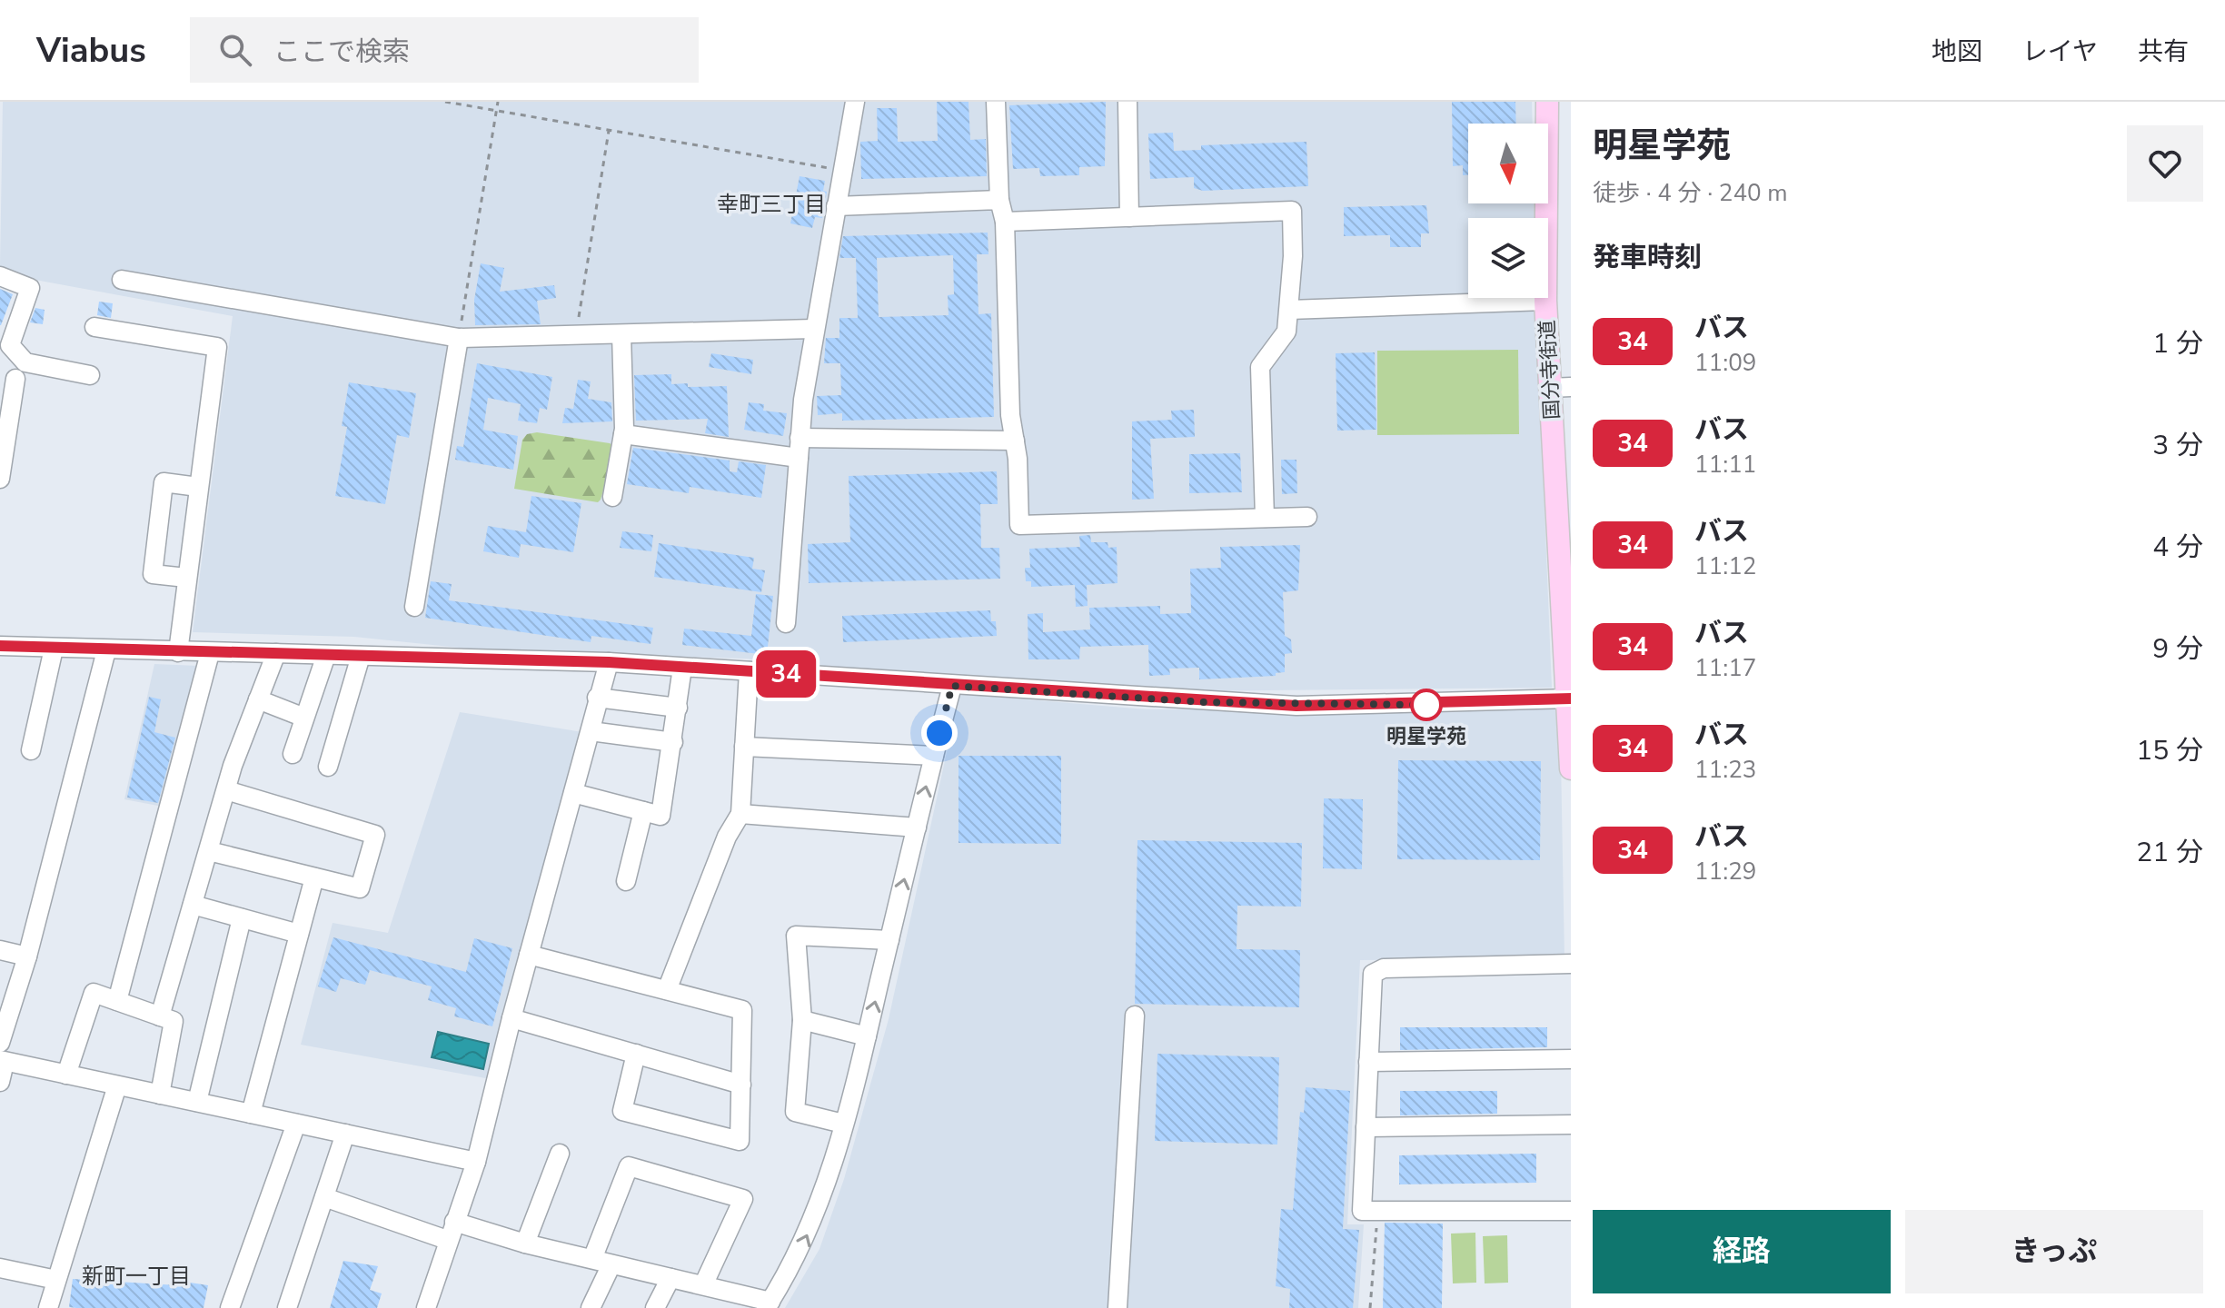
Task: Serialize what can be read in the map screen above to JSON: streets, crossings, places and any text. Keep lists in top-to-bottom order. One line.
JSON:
{"streets":{"main road":["国分寺街道"]},"districts":["幸町三丁目","新町一丁目"],"places":["明星学苑"],"lines":["bus line 34"],"north":"bottom","page":{"header":"Viabus","search":"ここで検索","nav":["地図","レイヤ","共有"],"on_map":"34","heading":[["明星学苑","徒歩 · 4 分 · 240 m"],"発車時刻"],"list":[{"mark":"34","name":"バス","note":"11:09","value":"1 分"},{"mark":"34","name":"バス","note":"11:11","value":"3 分"},{"mark":"34","name":"バス","note":"11:12","value":"4 分"},{"mark":"34","name":"バス","note":"11:17","value":"9 分"},{"mark":"34","name":"バス","note":"11:23","value":"15 分"},{"mark":"34","name":"バス","note":"11:29","value":"21 分"}],"buttons":["経路","きっぷ"]}}
